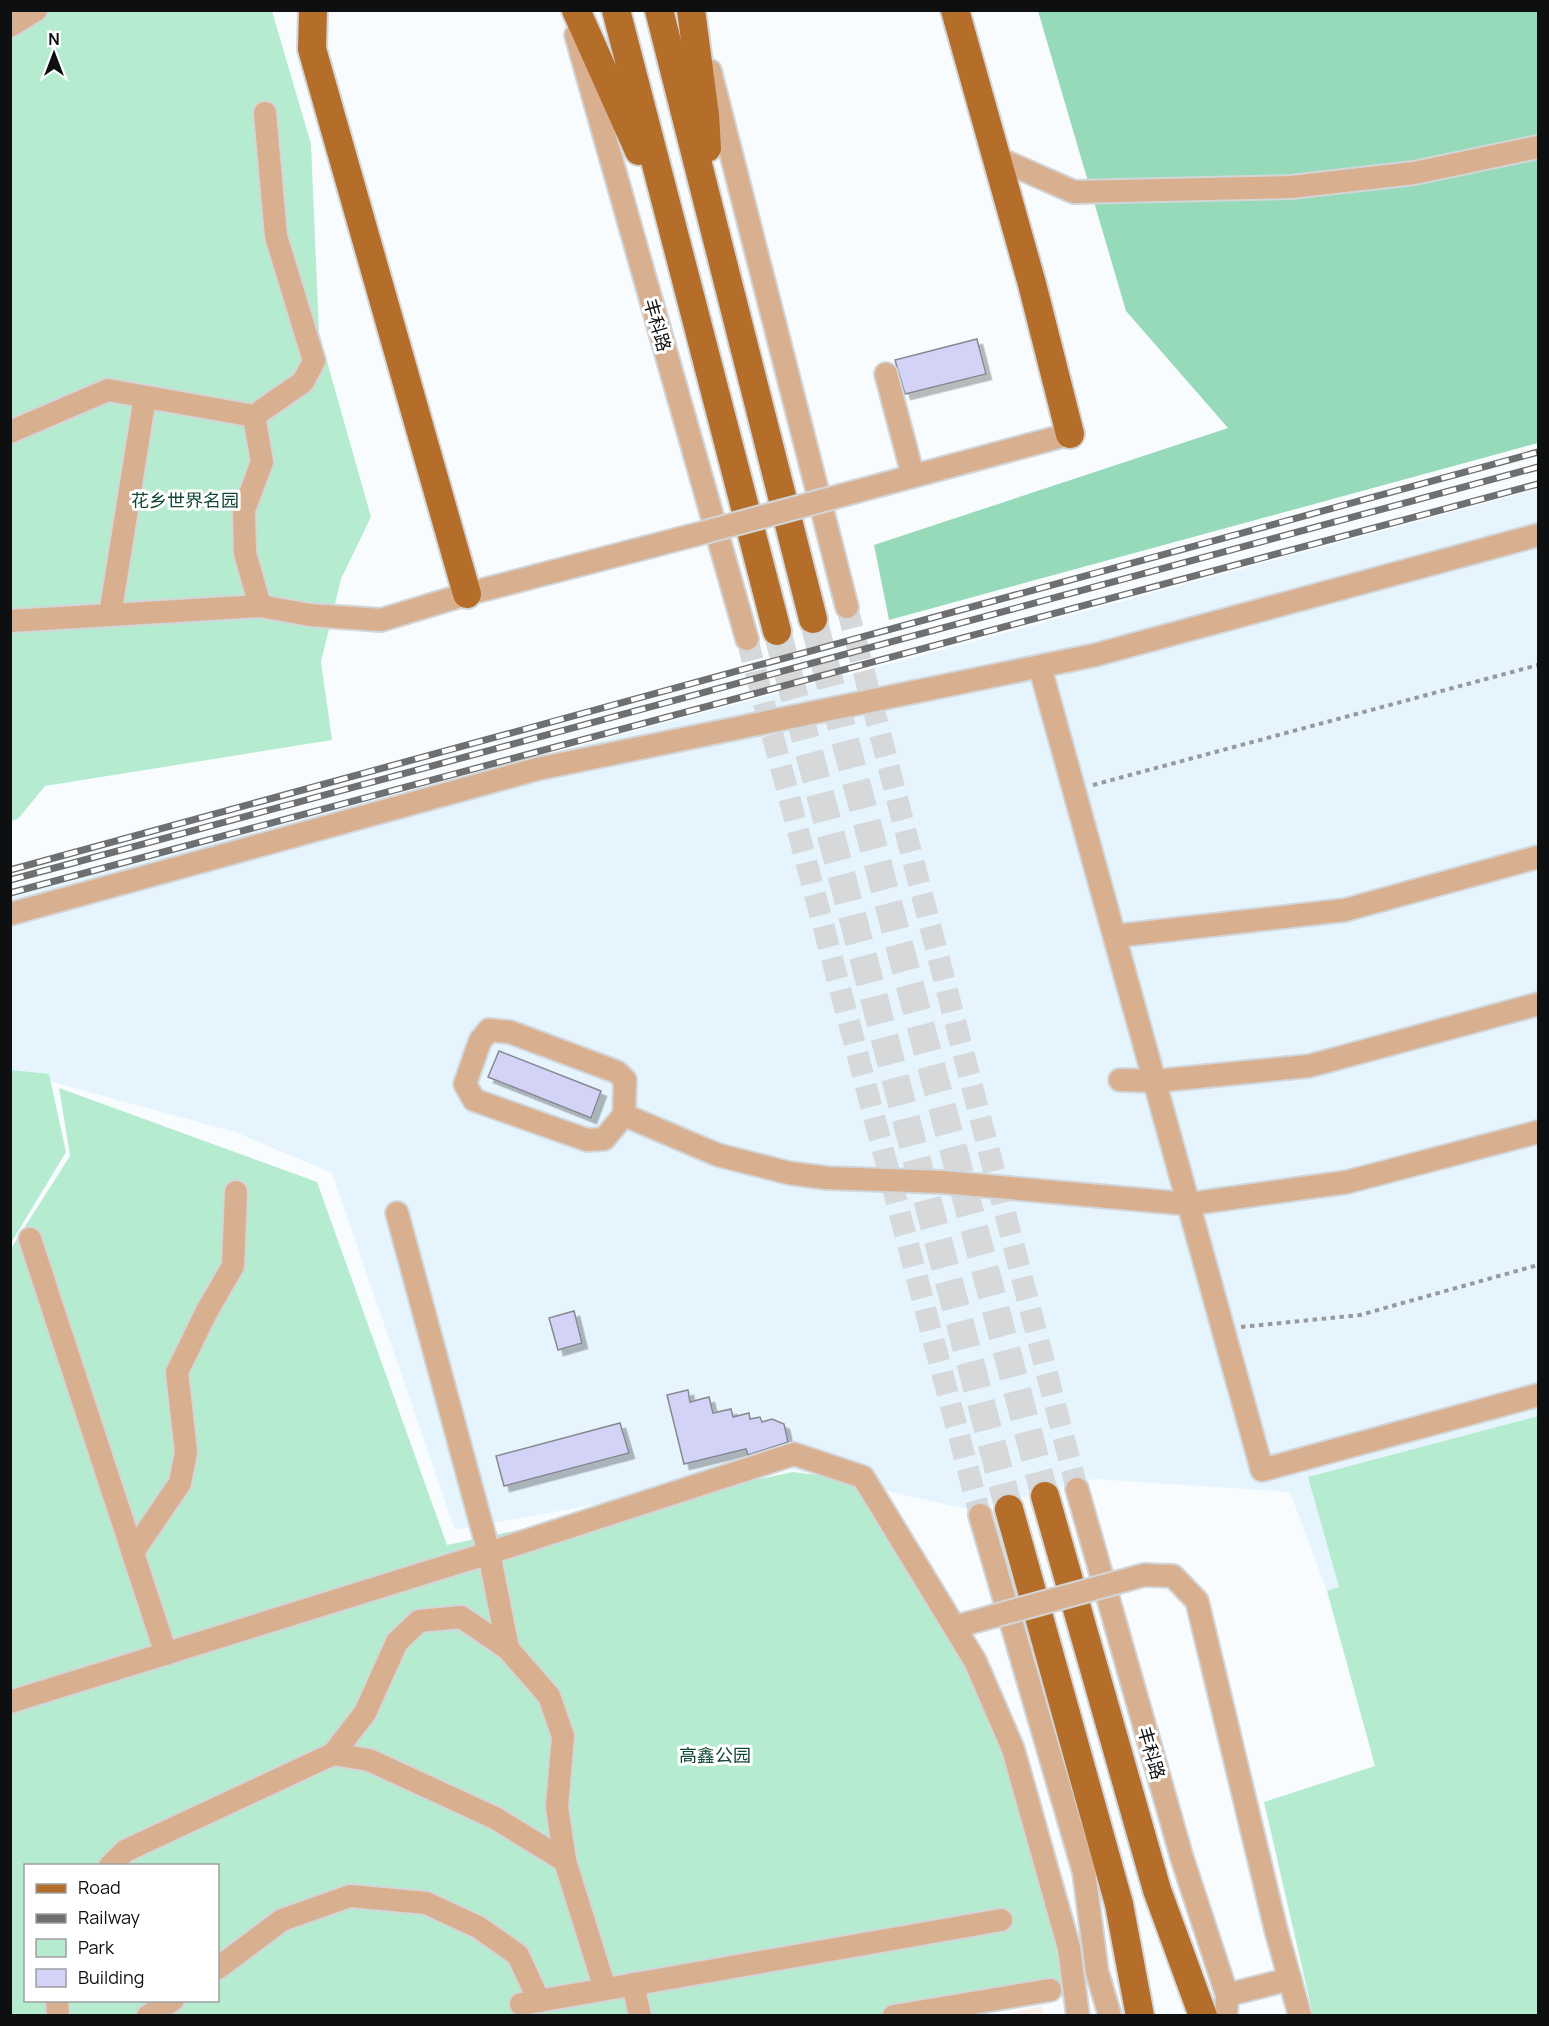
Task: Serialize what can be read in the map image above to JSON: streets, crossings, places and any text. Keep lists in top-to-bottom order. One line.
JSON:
{"streets":{"main road":["丰科路"]},"parks":["花乡世界名园","高鑫公园"],"legend":["Road","Railway","Park","Building"],"north":"top"}
